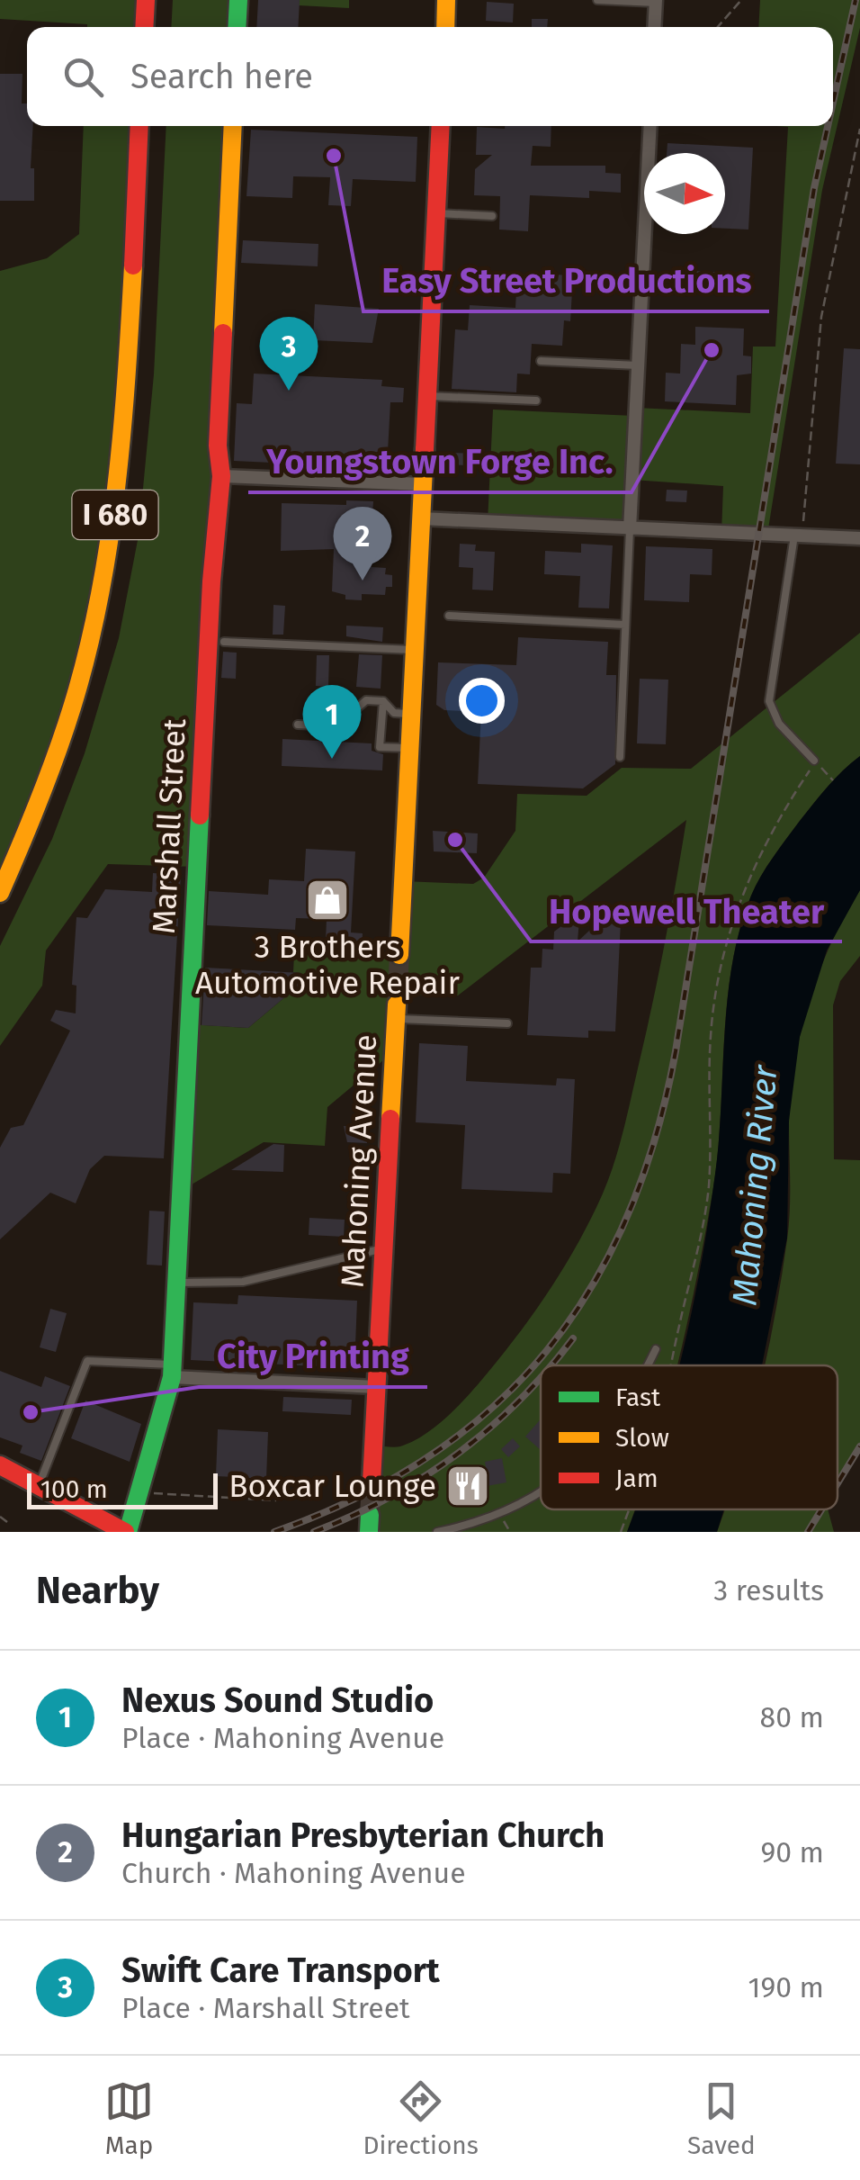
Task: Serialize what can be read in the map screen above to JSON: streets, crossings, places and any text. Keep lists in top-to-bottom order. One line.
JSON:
{"streets":{"main road":["I 680","Marshall Street","Mahoning Avenue"]},"water":["Mahoning River"],"places":{"other":["Easy Street Productions","Youngstown Forge Inc.","Hopewell Theater","City Printing"],"shop":["3 Brothers Automotive Repair"],"restaurant":["Boxcar Lounge"]},"legend":["Fast","Slow","Jam"],"scale_bar":"100 m","north":"right","page":{"search":"Search here","pins":["3","2","1"],"scale":"100 m","heading":["Nearby","3 results"],"list":[{"mark":"1","name":"Nexus Sound Studio","note":"Place · Mahoning Avenue","value":"80 m"},{"mark":"2","name":"Hungarian Presbyterian Church","note":"Church · Mahoning Avenue","value":"90 m"},{"mark":"3","name":"Swift Care Transport","note":"Place · Marshall Street","value":"190 m"}],"nav":["Map","Directions","Saved"]}}
